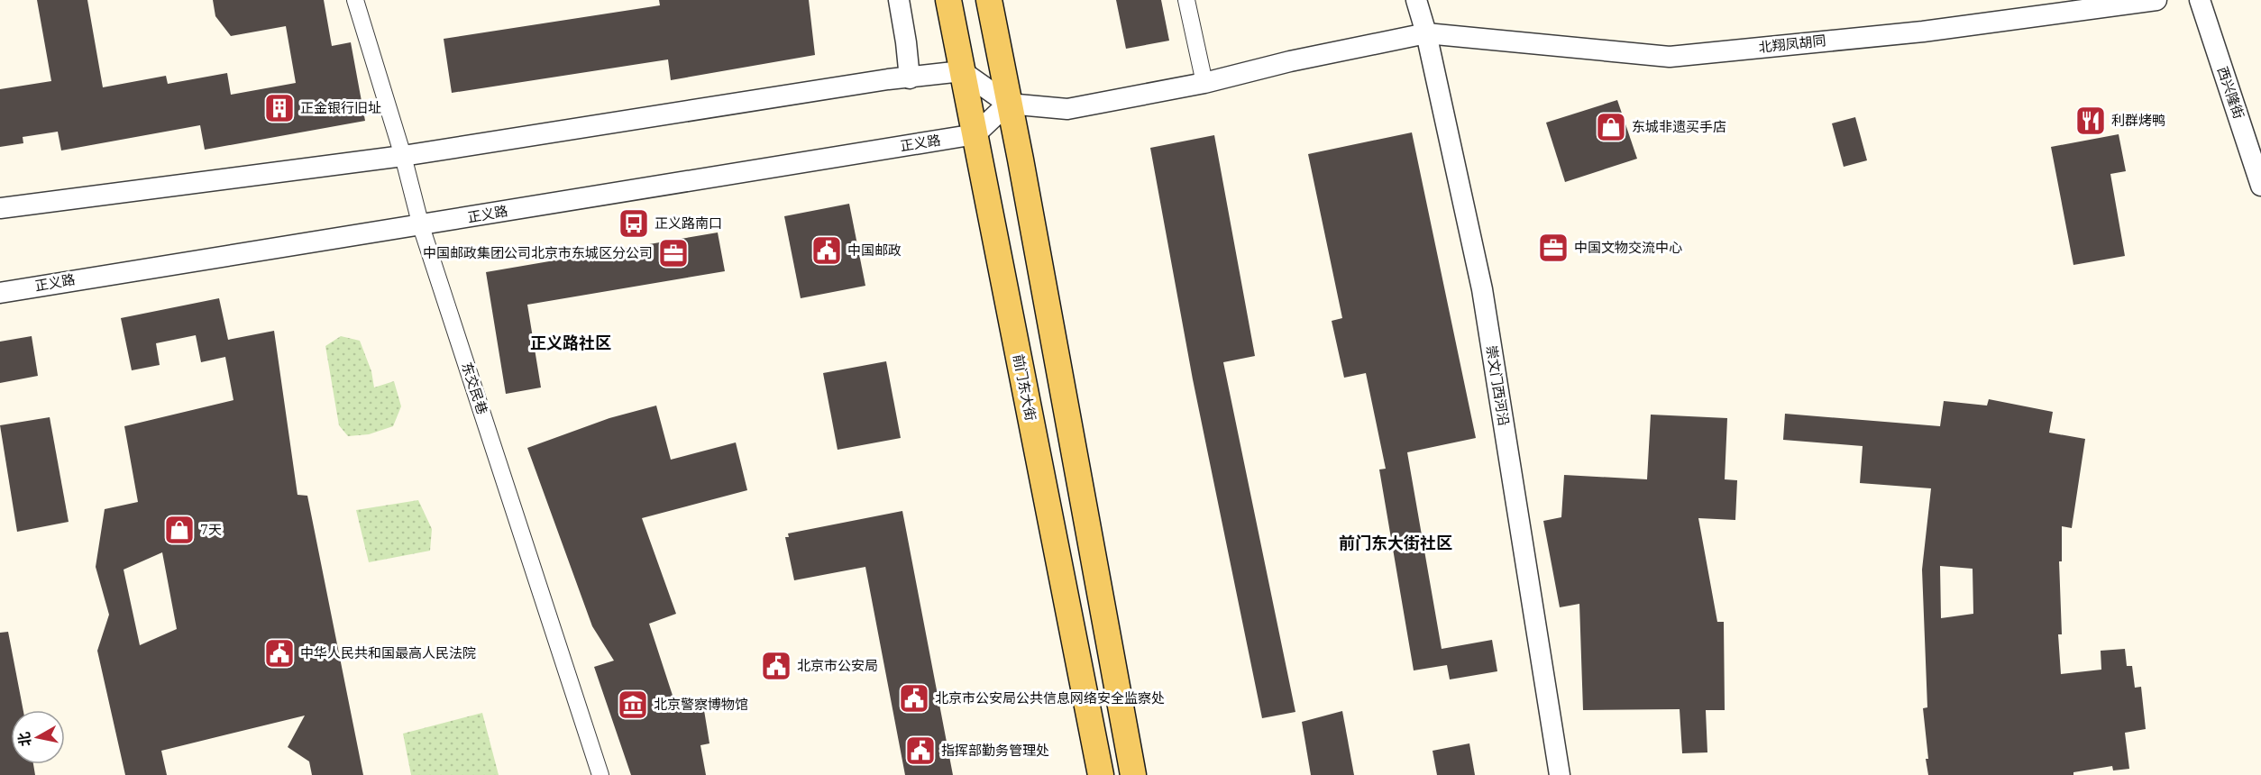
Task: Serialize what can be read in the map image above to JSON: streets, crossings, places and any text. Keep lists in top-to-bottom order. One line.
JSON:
{"streets":{"main road":["前门东大街"],"street":["北翔凤胡同","西兴隆街","正义路","崇文门西河沿","东交民巷"]},"crossings":[["北翔凤胡同","崇文门西河沿"],["正义路","前门东大街"],["正义路","东交民巷"]],"districts":["正义路社区","前门东大街社区"],"places":{"building":["正金银行旧址"],"restaurant":["利群烤鸭"],"shop":["东城非遗买手店","7天"],"bus stop":["正义路南口"],"office":["中国文物交流中心","中国邮政集团公司北京市东城区分公司"],"public building":["中国邮政","中华人民共和国最高人民法院","北京市公安局","北京市公安局公共信息网络安全监察处","指挥部勤务管理处"],"museum":["北京警察博物馆"]},"north":"left"}
